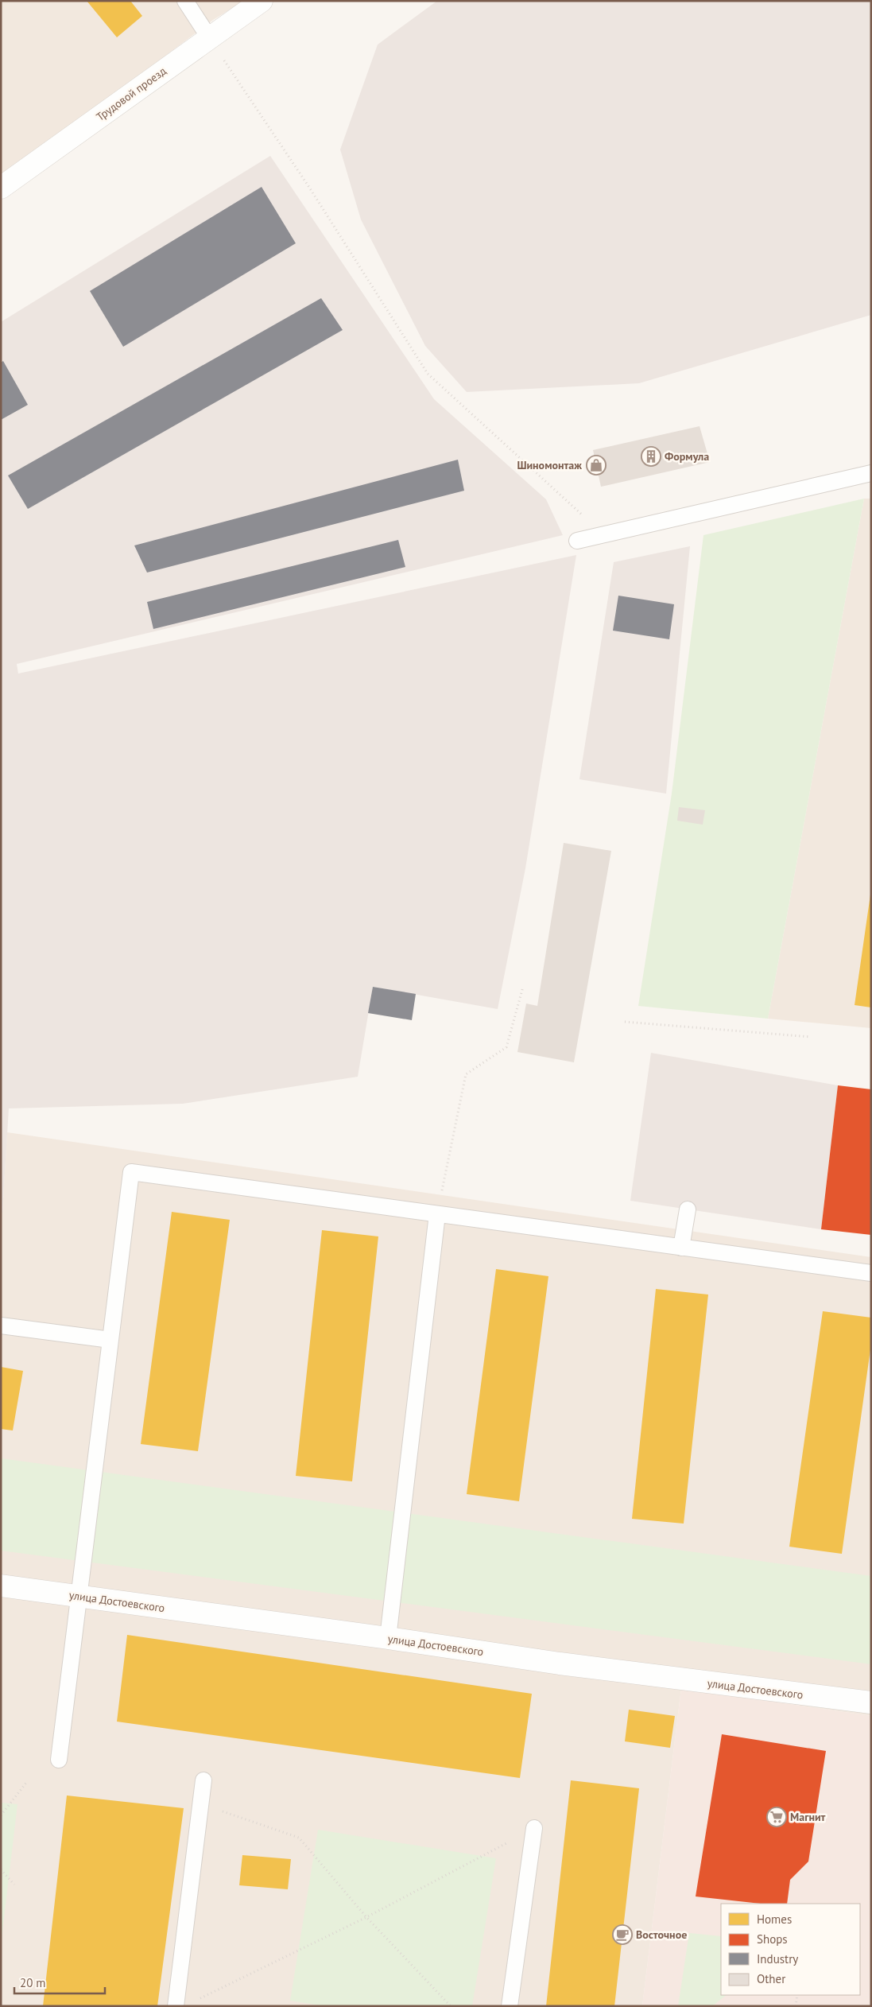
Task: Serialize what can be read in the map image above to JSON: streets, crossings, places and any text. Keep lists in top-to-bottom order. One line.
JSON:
{"streets":{"street":["Трудовой проезд","улица Достоевского"]},"places":{"building":["Формула"],"shop":["Шиномонтаж"],"supermarket":["Магнит"],"cafe":["Восточное"]},"legend":["Homes","Shops","Industry","Other"],"scale_bar":"20 m"}
